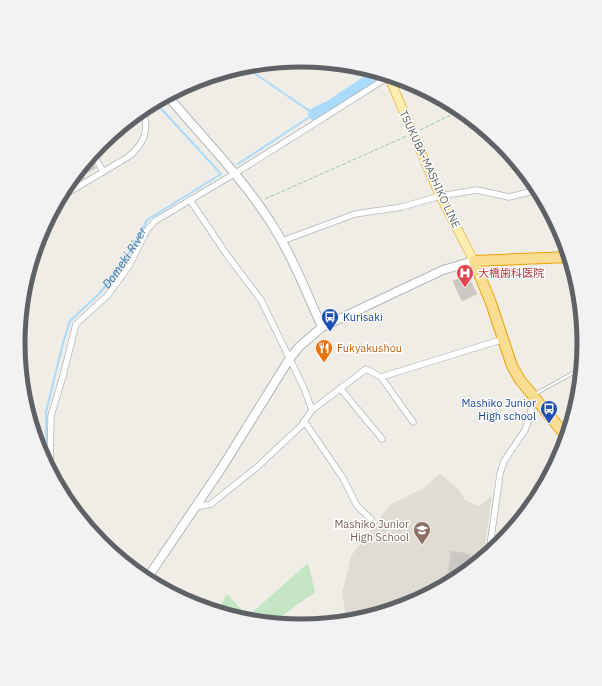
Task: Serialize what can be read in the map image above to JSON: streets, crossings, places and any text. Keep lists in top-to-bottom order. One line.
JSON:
{"streets":{"main road":["TSUKUBA-MASHIKO LINE"]},"water":["Domeki River"],"places":{"hospital":["大橋歯科医院"],"bus stop":["Kurisaki","Mashiko Junior High school"],"restaurant":["Fukyakushou"],"school or university":["Mashiko Junior High School"]}}
